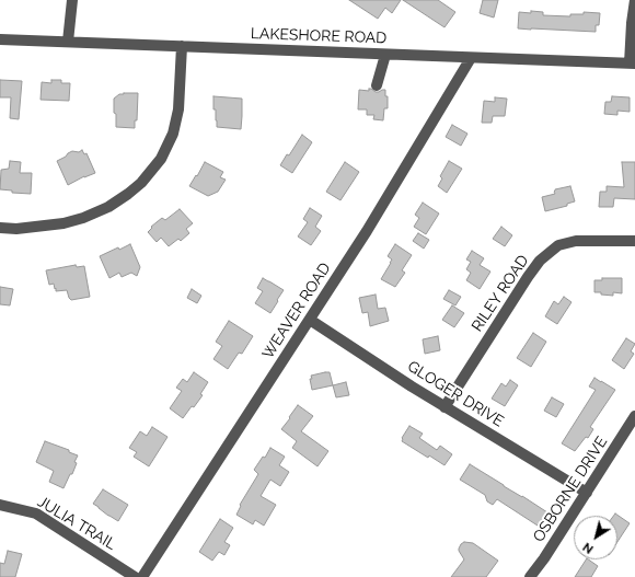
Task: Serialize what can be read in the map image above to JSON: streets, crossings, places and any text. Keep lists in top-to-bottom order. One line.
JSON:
{"streets":{"street":["LAKESHORE ROAD","RILEY ROAD","WEAVER ROAD","GLOGER DRIVE","OSBORNE DRIVE","JULIA TRAIL"]},"crossings":[["LAKESHORE ROAD","WEAVER ROAD"],["RILEY ROAD","GLOGER DRIVE"],["WEAVER ROAD","GLOGER DRIVE"],["GLOGER DRIVE","OSBORNE DRIVE"]],"north":"bottom left"}
